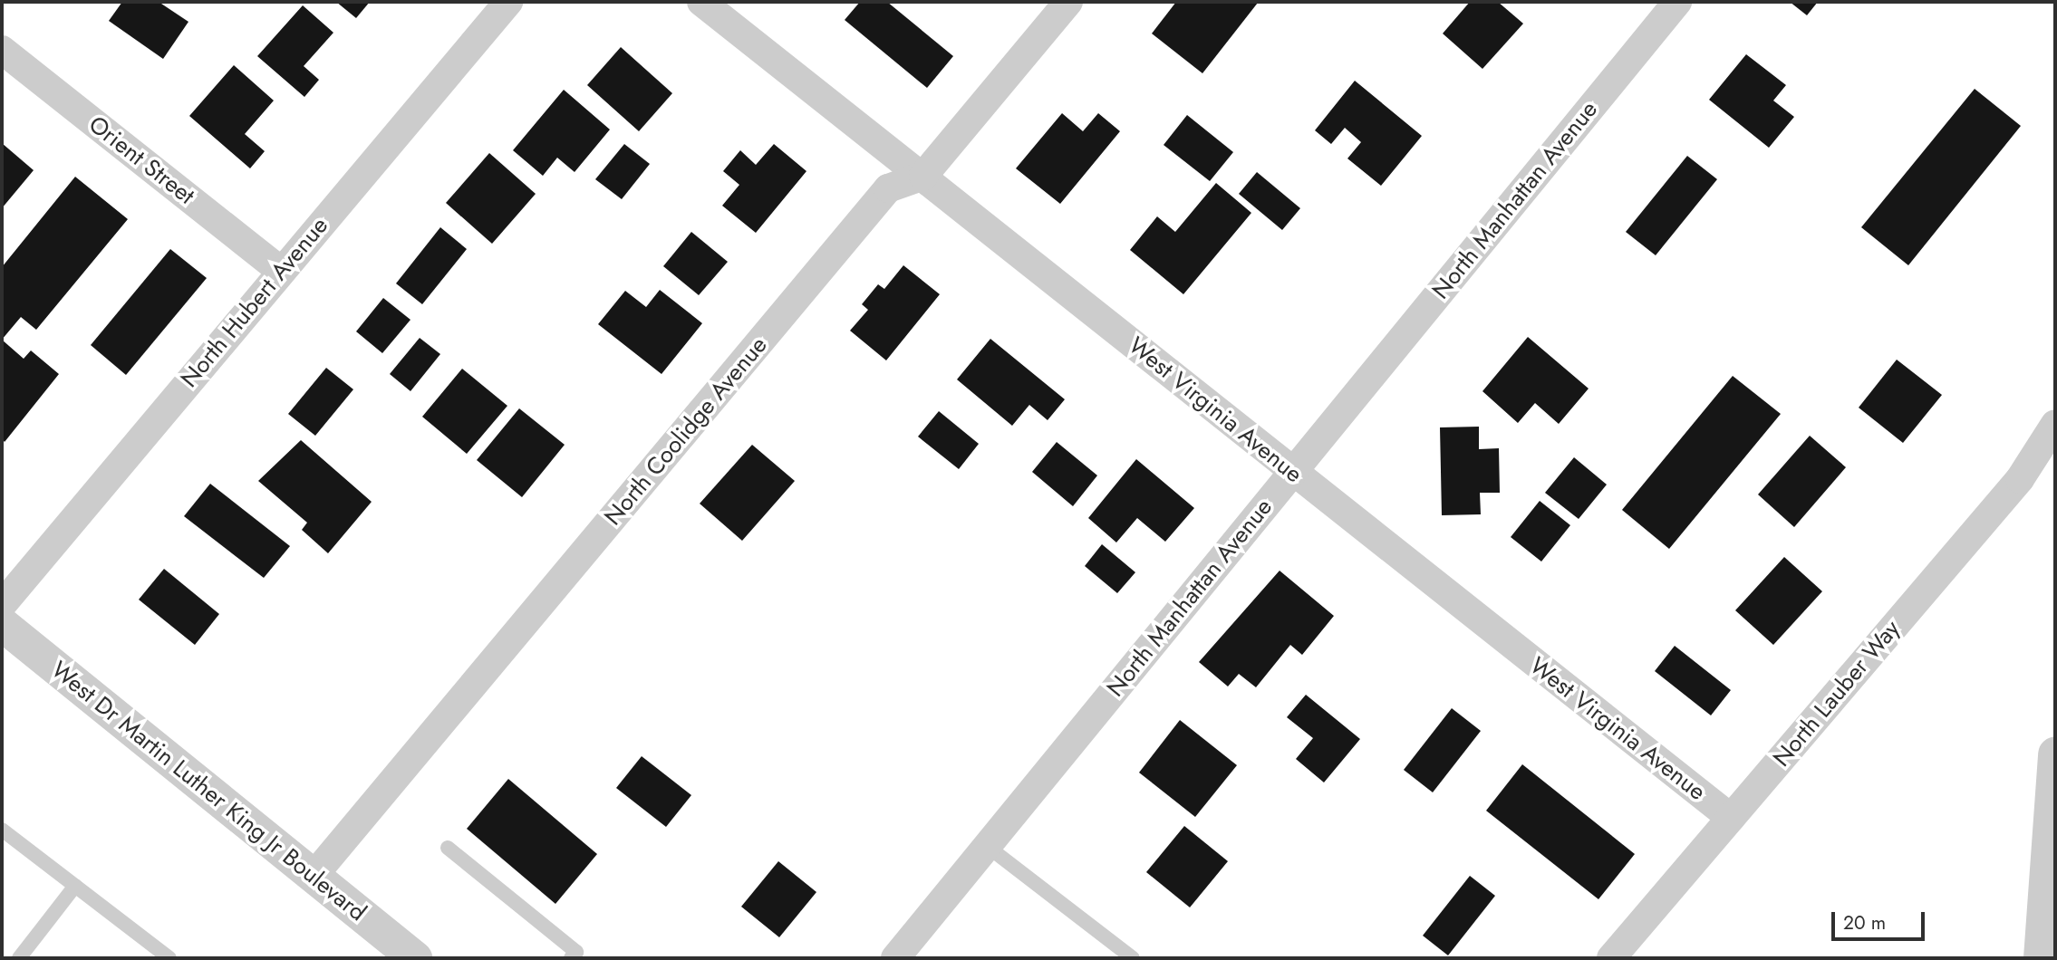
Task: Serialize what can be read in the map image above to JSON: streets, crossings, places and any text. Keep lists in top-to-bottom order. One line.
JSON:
{"streets":{"street":["Orient Street","North Manhattan Avenue","North Hubert Avenue","West Virginia Avenue","North Coolidge Avenue","North Lauber Way","West Dr Martin Luther King Jr Boulevard"]},"crossings":[["Orient Street","North Hubert Avenue"],["North Manhattan Avenue","West Virginia Avenue"],["West Virginia Avenue","North Coolidge Avenue"],["West Virginia Avenue","North Lauber Way"],["North Coolidge Avenue","West Dr Martin Luther King Jr Boulevard"]],"scale_bar":"20 m"}
